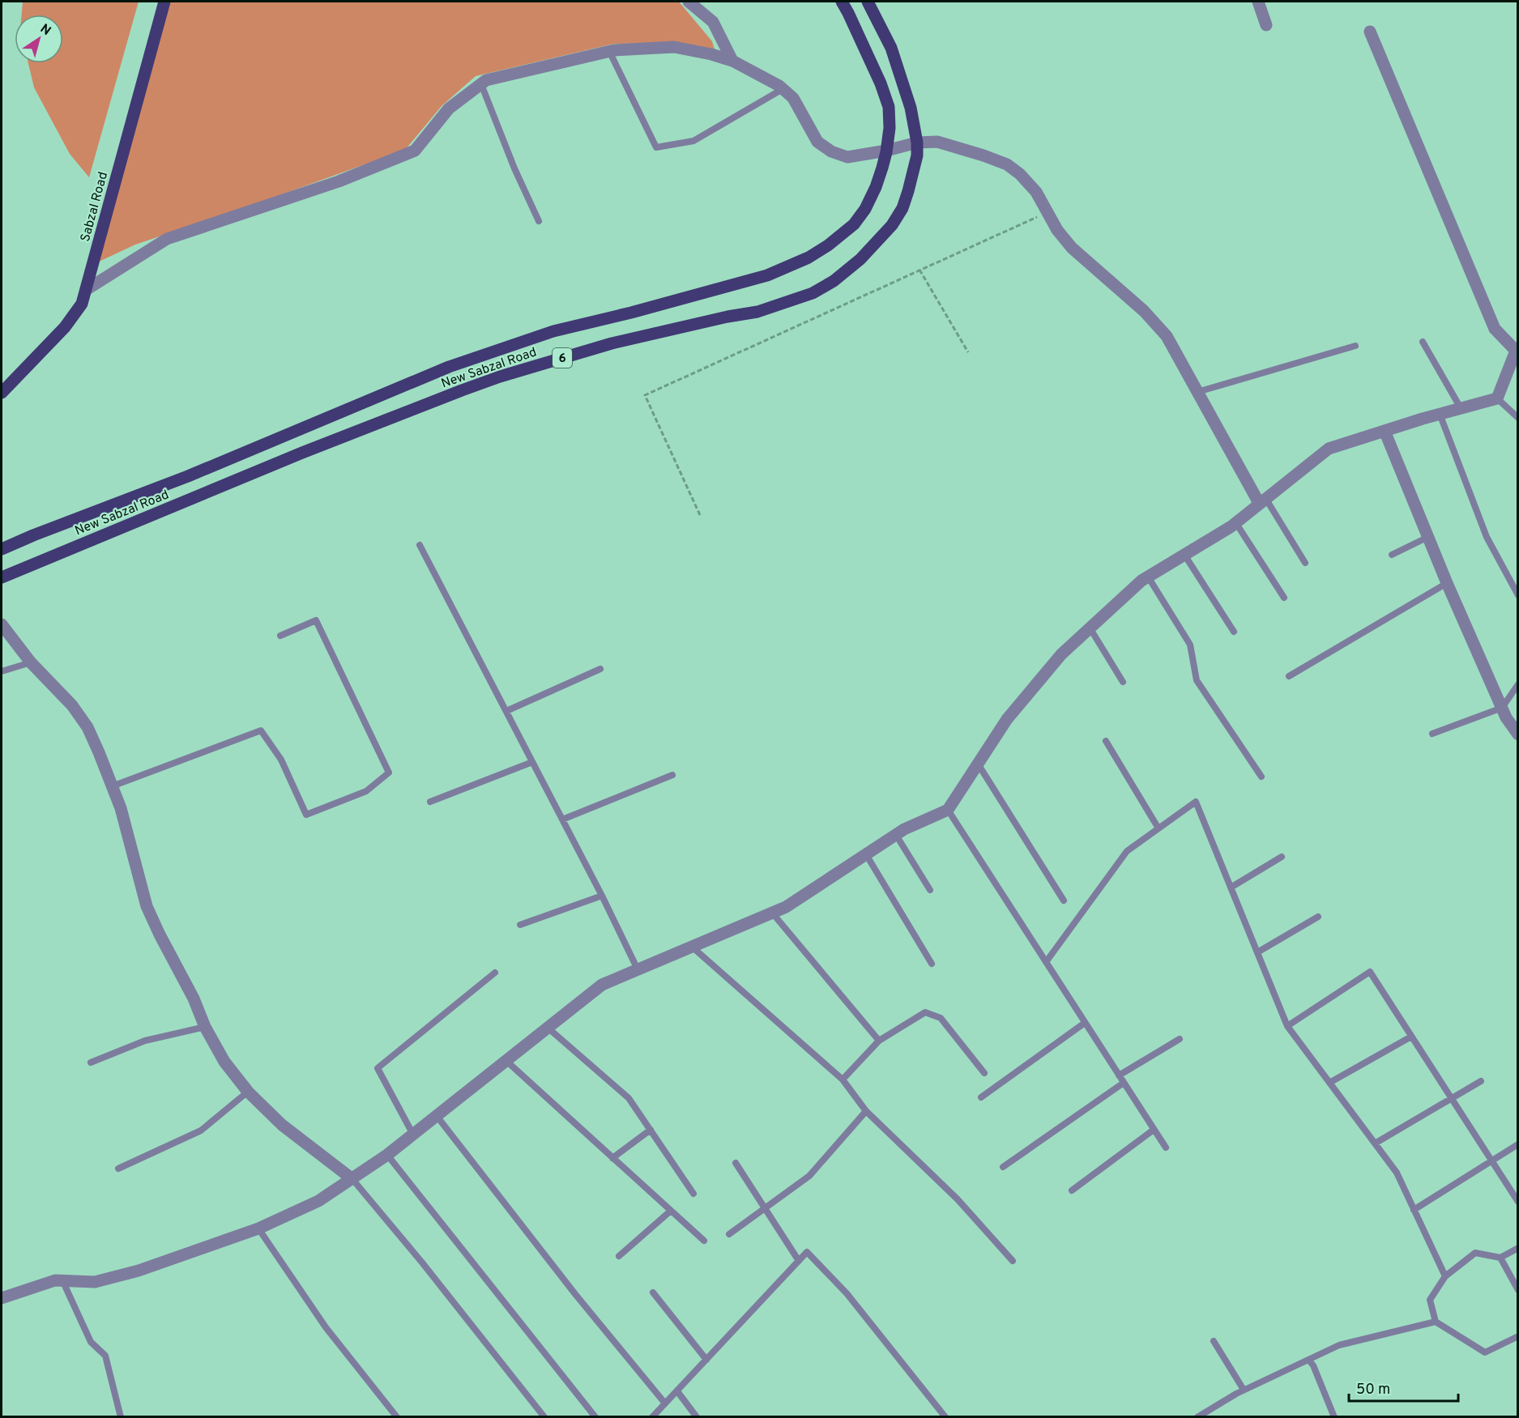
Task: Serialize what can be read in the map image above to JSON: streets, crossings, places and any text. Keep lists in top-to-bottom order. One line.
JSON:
{"streets":{"main road":["Sabzal Road","6","New Sabzal Road"]},"scale_bar":"50 m","north":"top right"}
